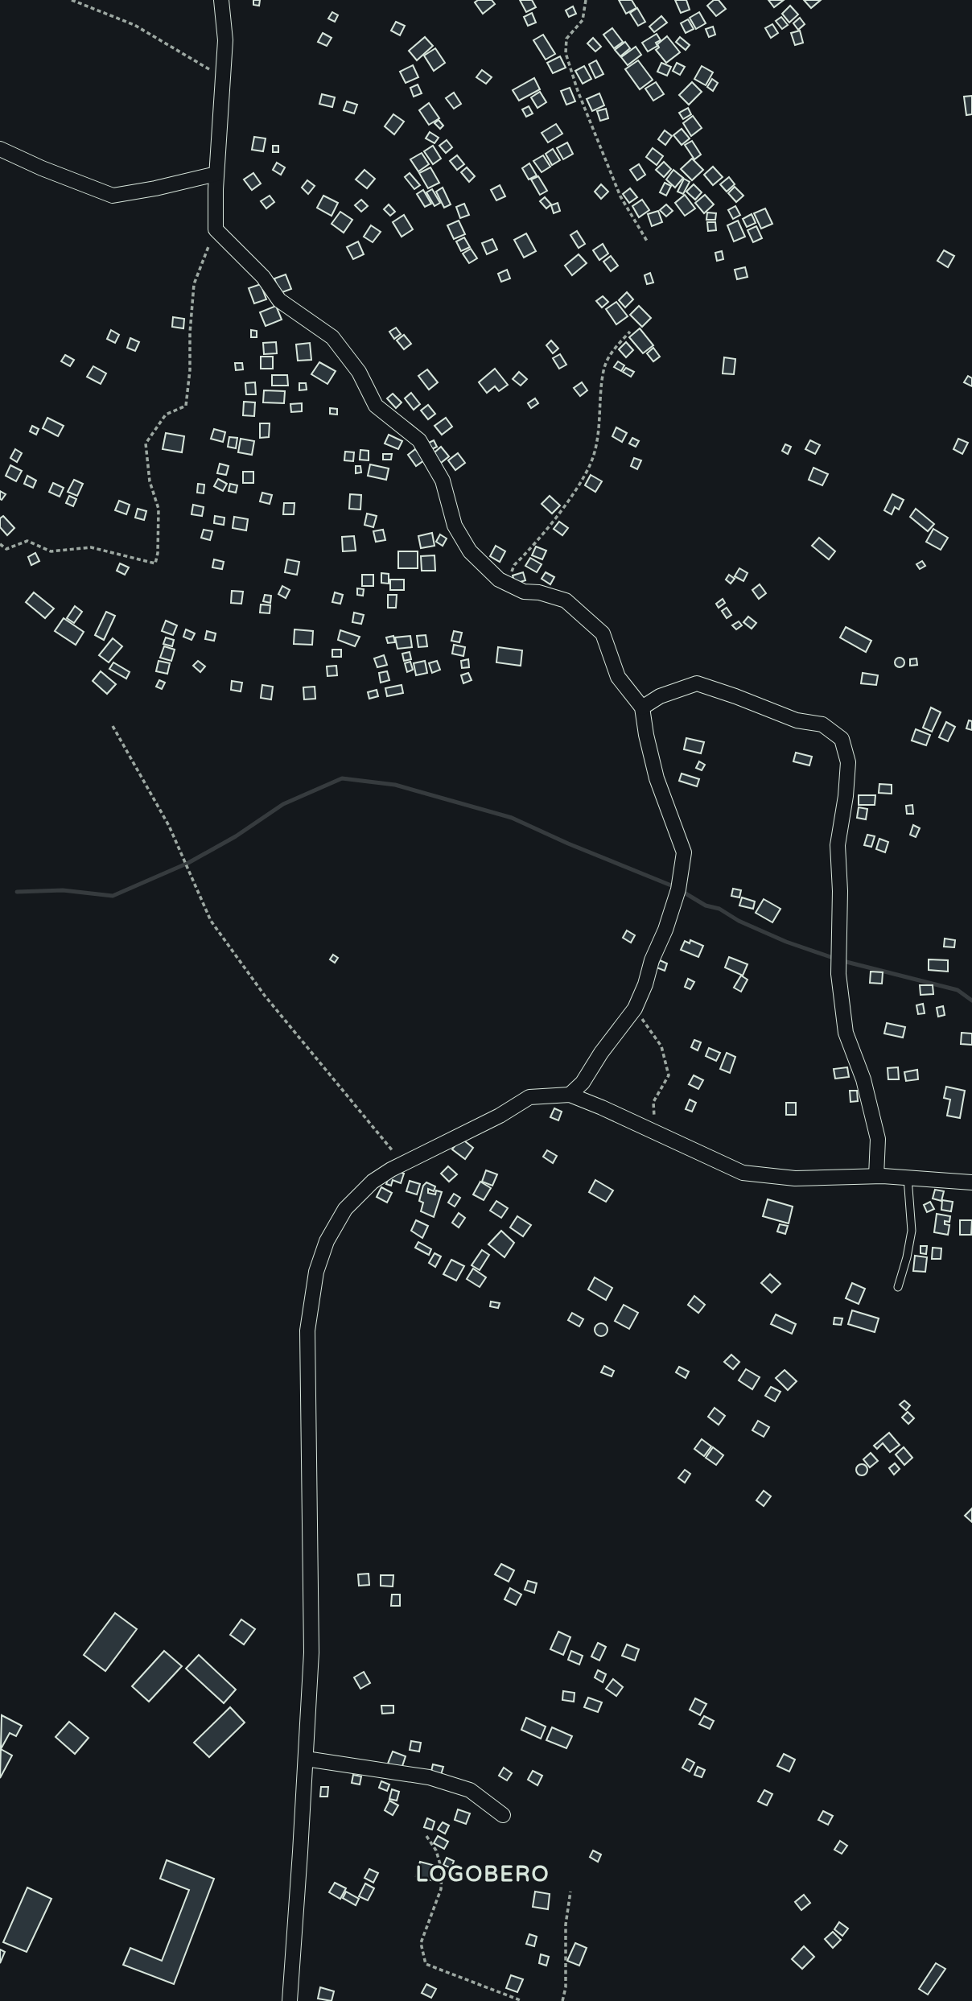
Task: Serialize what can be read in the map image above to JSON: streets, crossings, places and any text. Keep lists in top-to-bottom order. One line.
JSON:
{"districts":["LOGOBERO"]}
